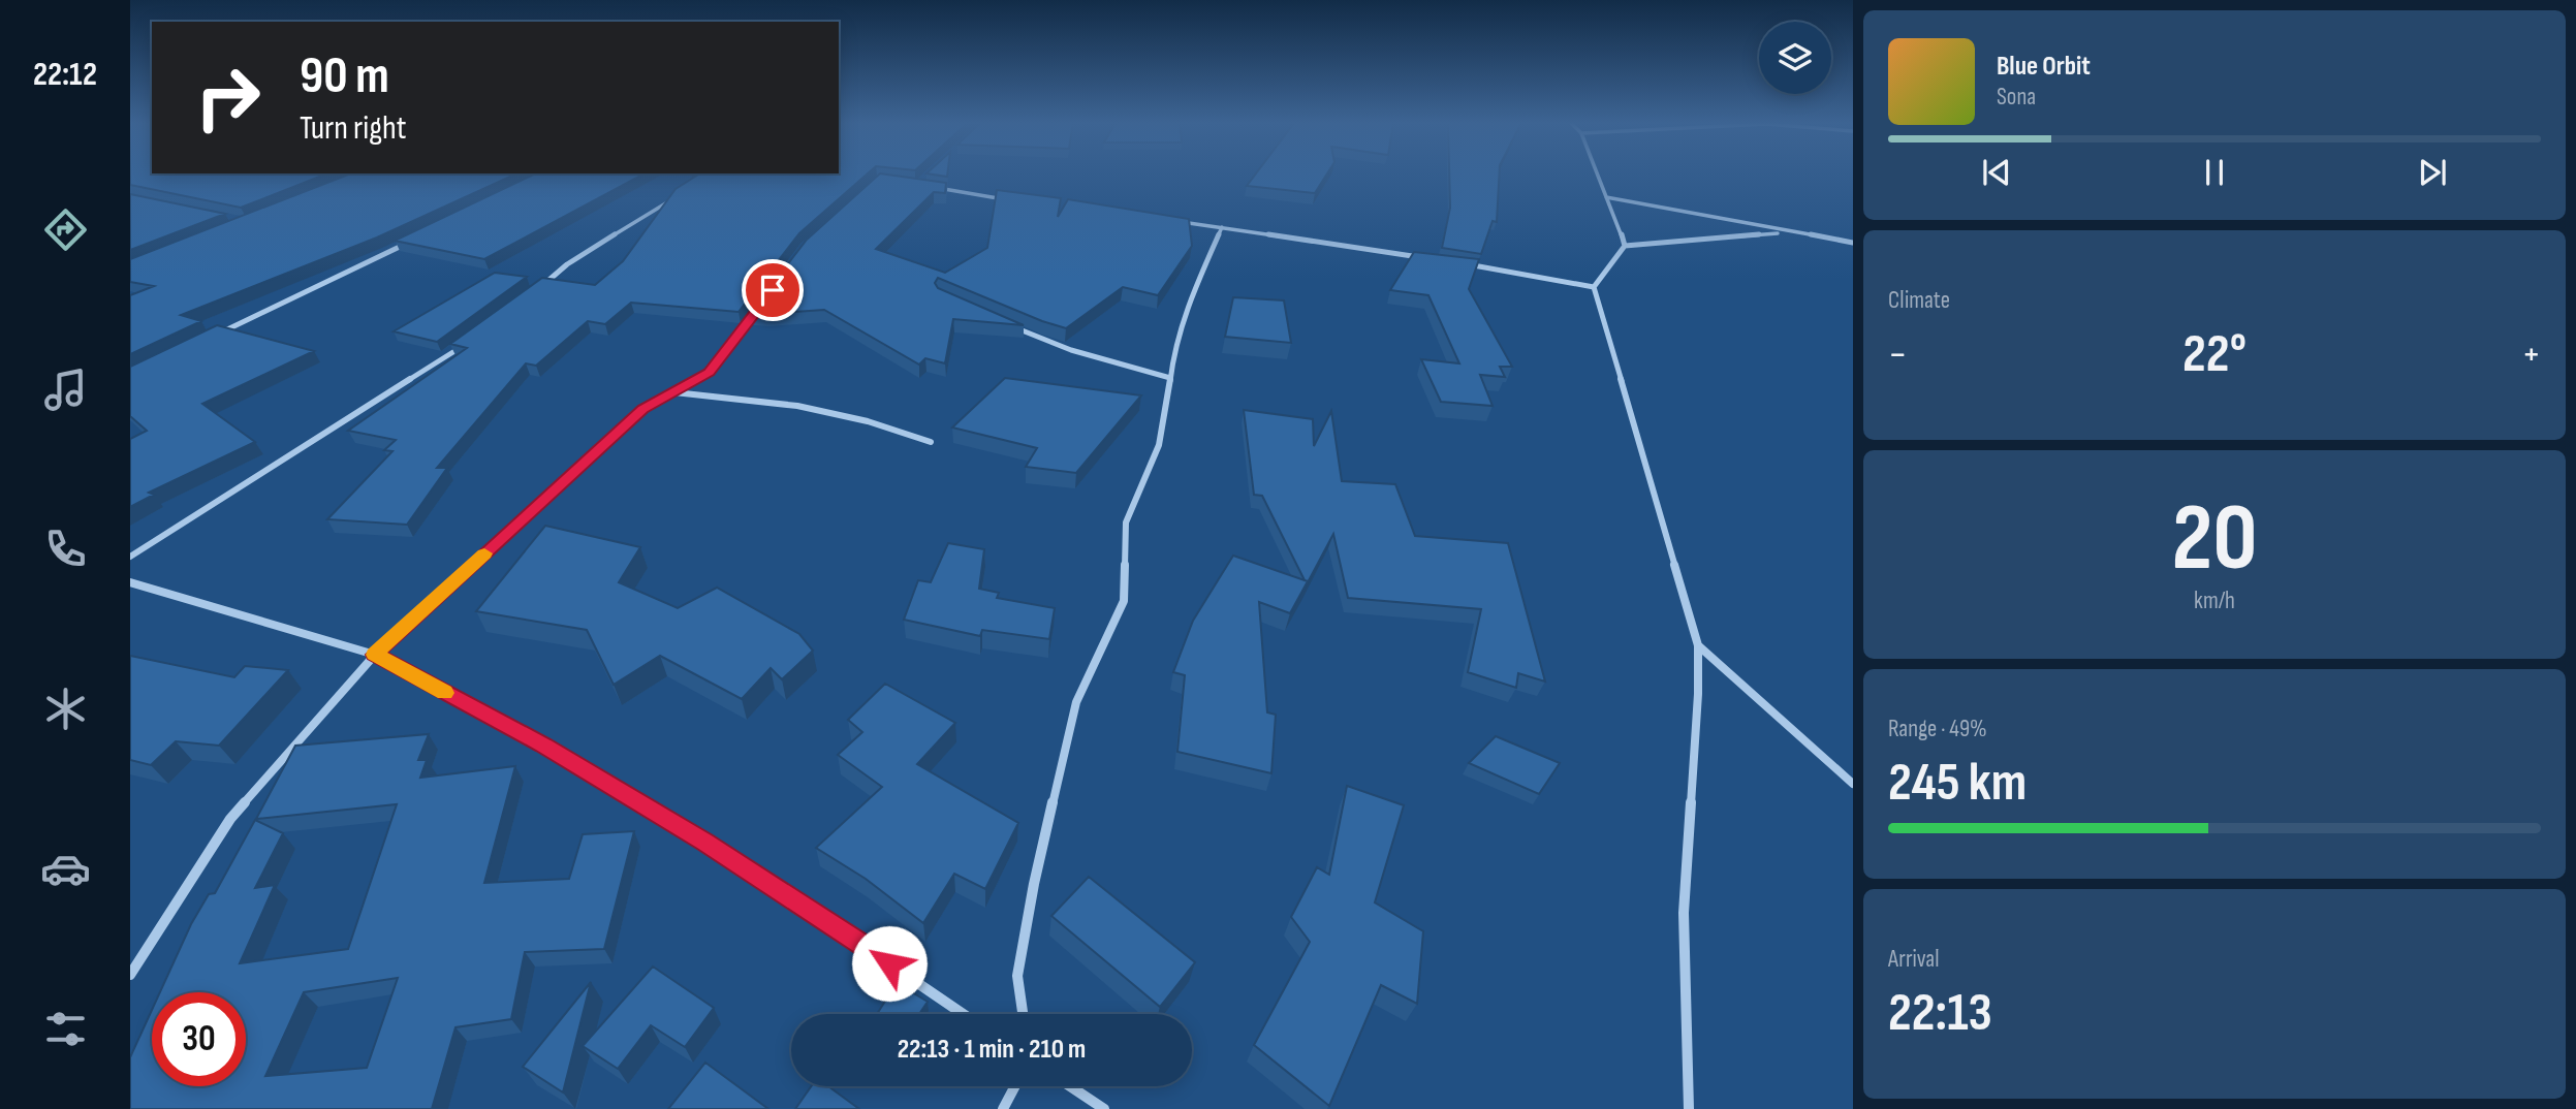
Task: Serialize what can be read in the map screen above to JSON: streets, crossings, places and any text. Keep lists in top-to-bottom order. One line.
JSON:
{"page":{"tabs":"22:12","turn":["90 m","Turn right"],"song":["Blue Orbit","Sona"],"tile":["Climate",["20","km/h"],["Range · 49%","245 km"],["Arrival","22:13"]],"heat":["−","22°","+"],"limit":"30","trip":"22:13 · 1 min · 210 m"}}
